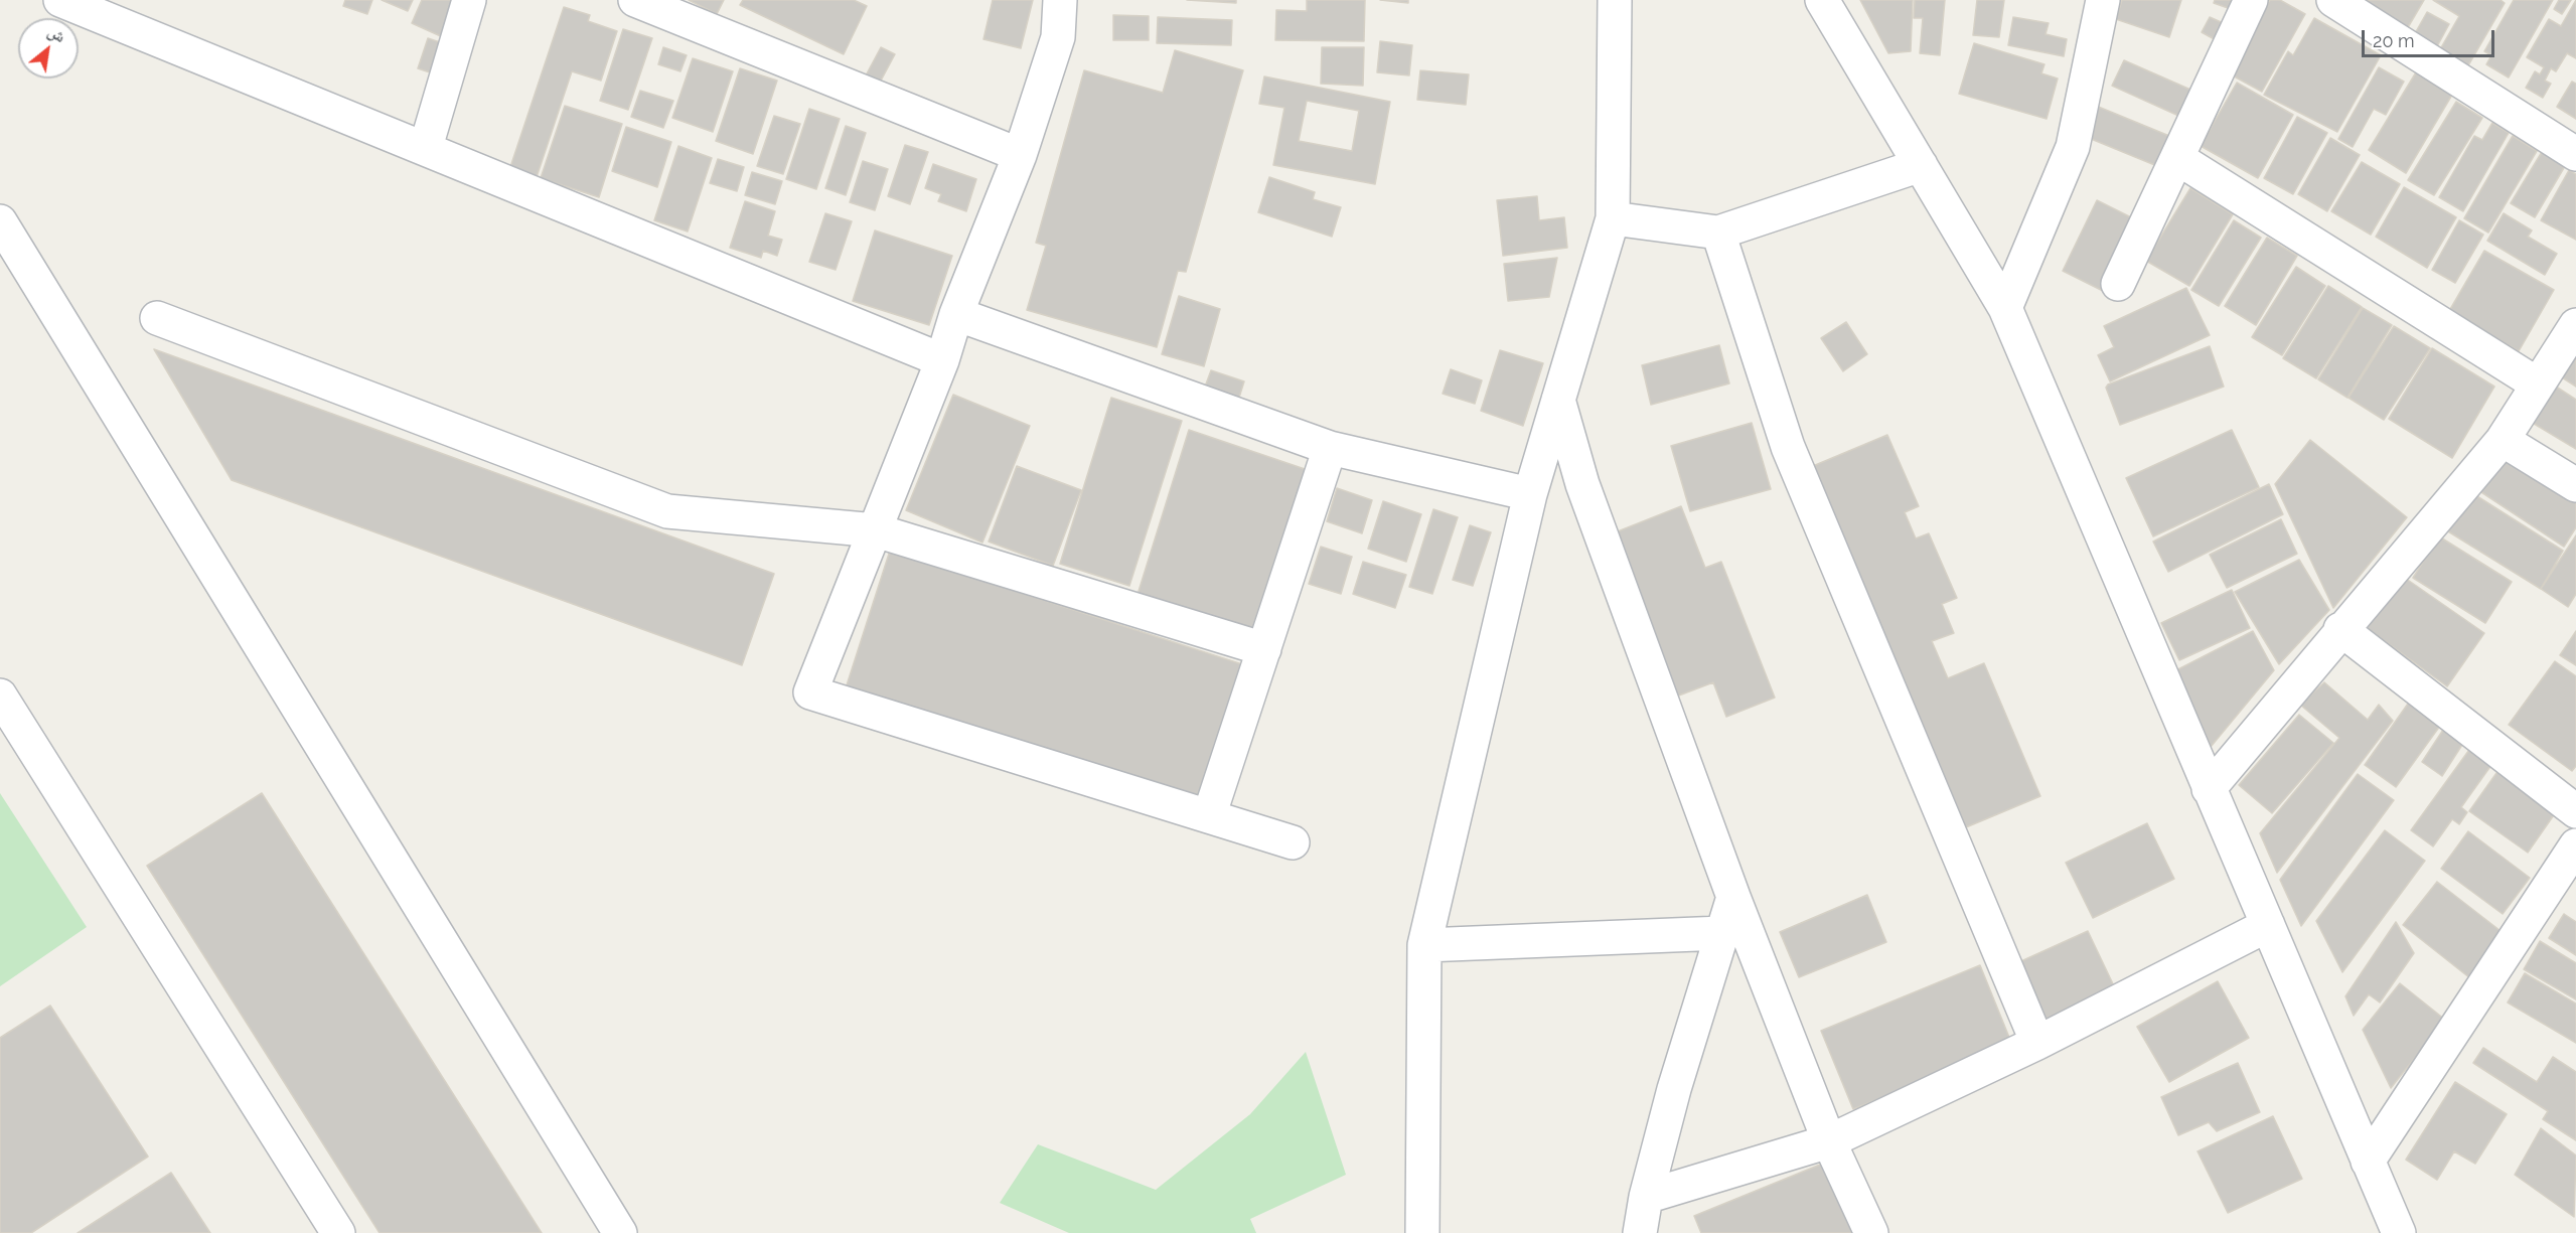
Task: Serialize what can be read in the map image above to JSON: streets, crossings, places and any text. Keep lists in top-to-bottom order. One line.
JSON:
{"scale_bar":"20 m","north":"top right"}
